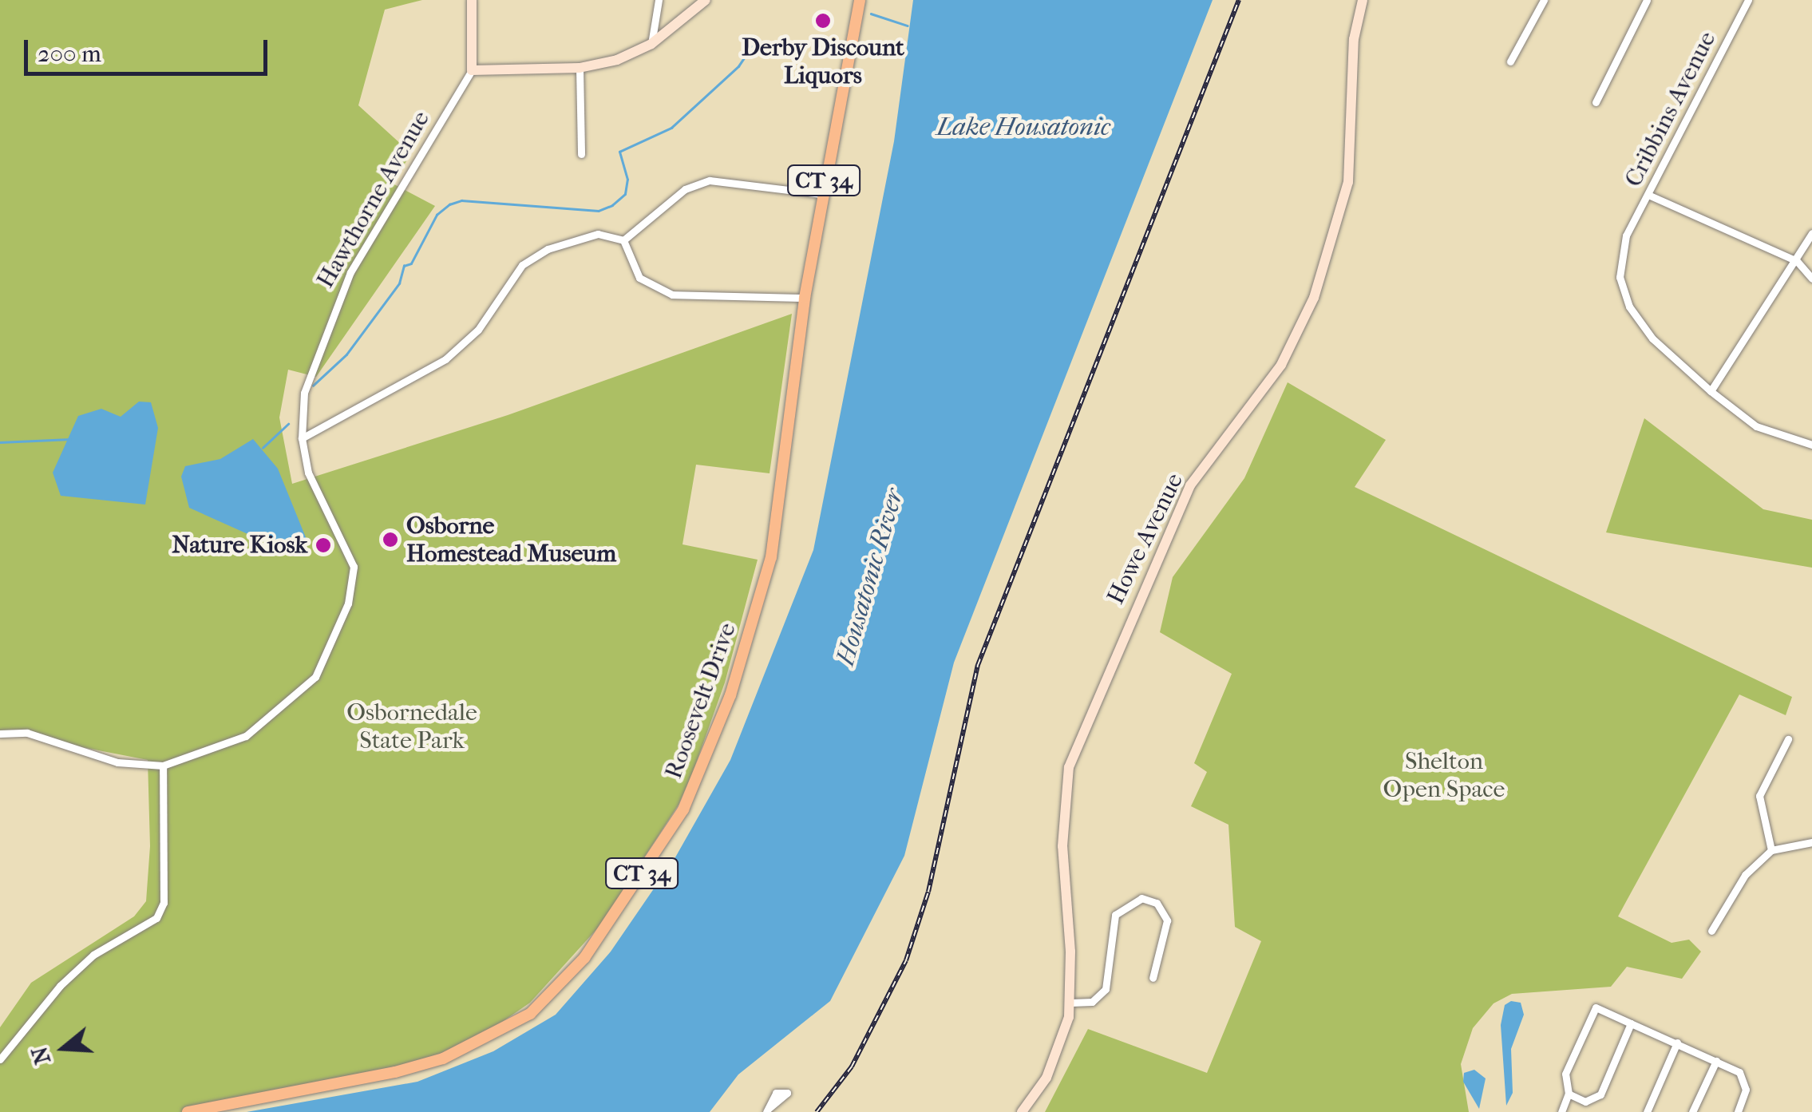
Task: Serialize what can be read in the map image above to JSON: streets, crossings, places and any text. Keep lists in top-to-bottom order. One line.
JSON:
{"streets":{"main road":["CT 34","Howe Avenue","Roosevelt Drive"],"street":["Cribbins Avenue","Hawthorne Avenue"]},"water":["Lake Housatonic","Housatonic River"],"parks":["Osbornedale State Park","Shelton Open Space"],"places":["Derby Discount Liquors","Osborne Homestead Museum","Nature Kiosk"],"scale_bar":"200 m","north":"left"}
